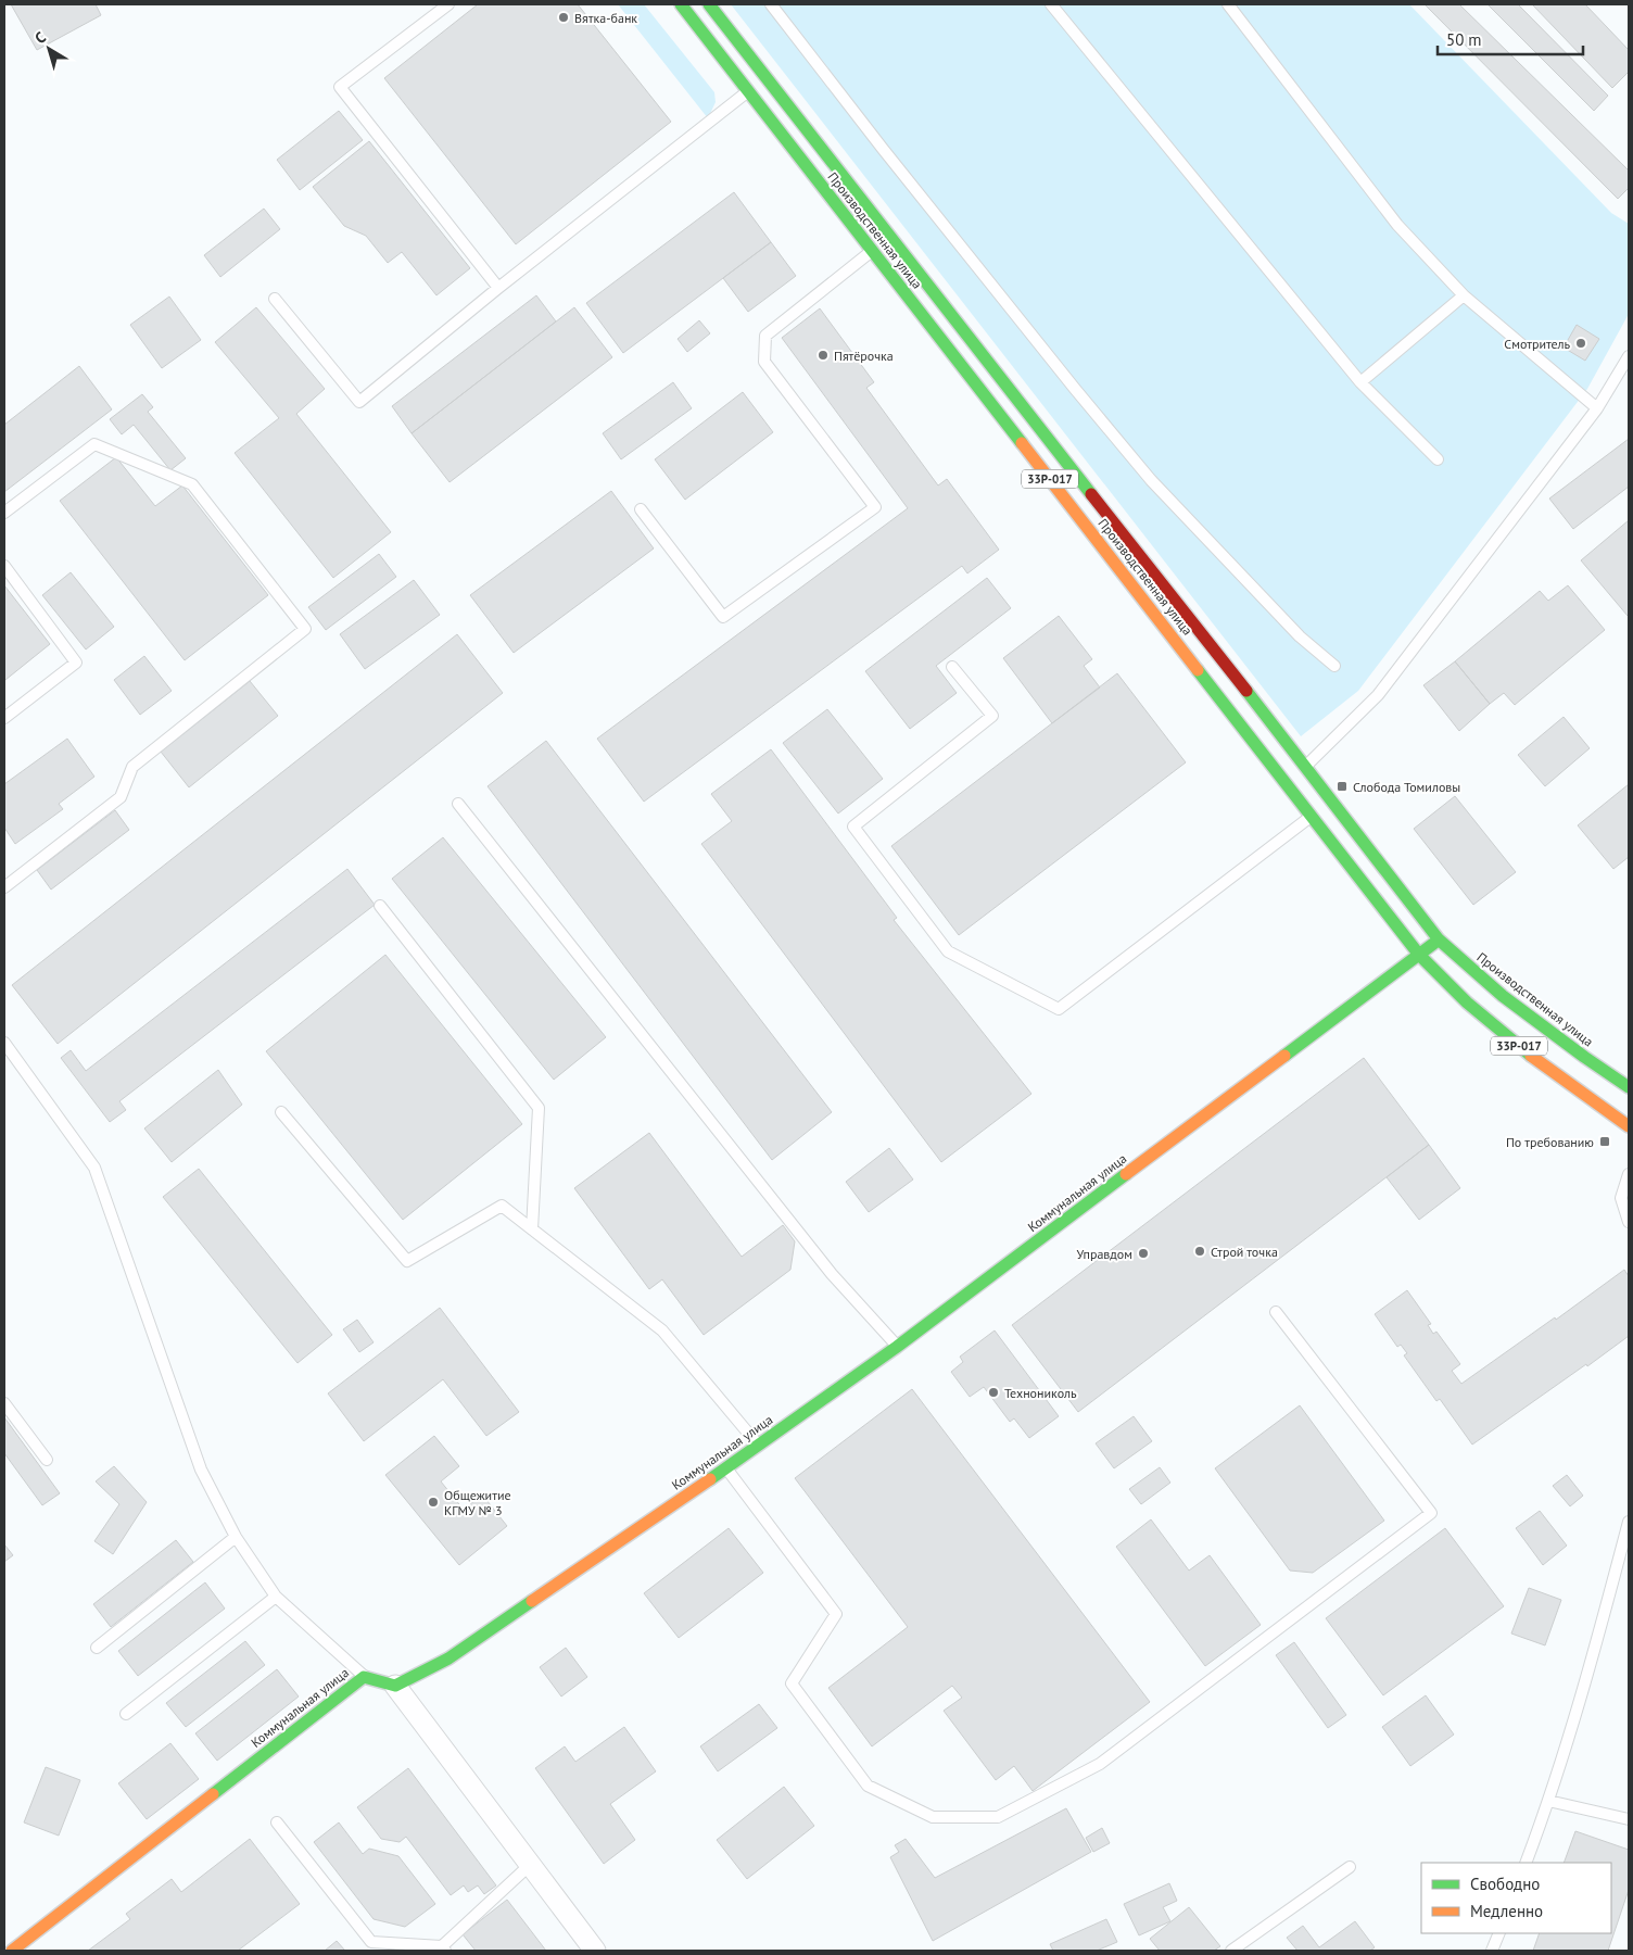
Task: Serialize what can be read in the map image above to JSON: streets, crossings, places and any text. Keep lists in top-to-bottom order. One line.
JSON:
{"streets":{"main road":["Производственная улица","33Р-017","Коммунальная улица"]},"crossings":[["Производственная улица","Коммунальная улица"]],"places":{"other":["Вятка-банк","Смотритель","Пятёрочка","Строй точка","Управдом","Технониколь","Общежитие КГМУ № 3"],"transit":["Слобода Томиловы","По требованию"]},"legend":["Свободно","Медленно"],"scale_bar":"50 m","north":"top left"}
